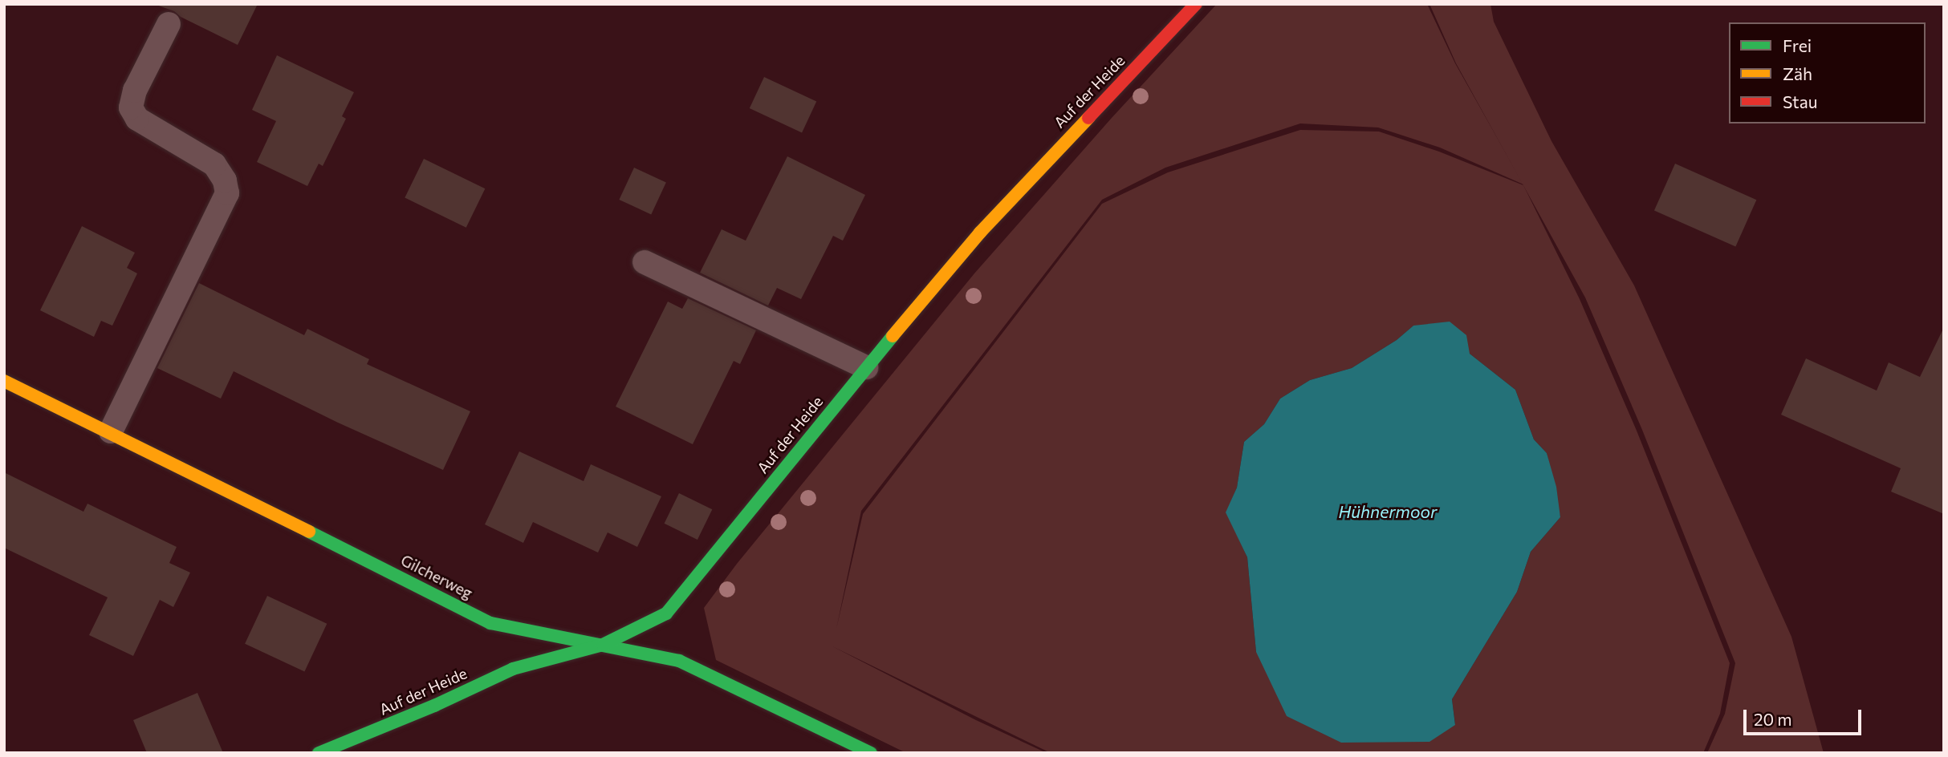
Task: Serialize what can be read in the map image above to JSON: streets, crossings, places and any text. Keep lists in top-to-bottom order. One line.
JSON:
{"streets":{"street":["Auf der Heide","Gilcherweg"]},"crossings":[["Auf der Heide","Gilcherweg"]],"water":["Hühnermoor"],"legend":["Frei","Zäh","Stau"],"scale_bar":"20 m"}
